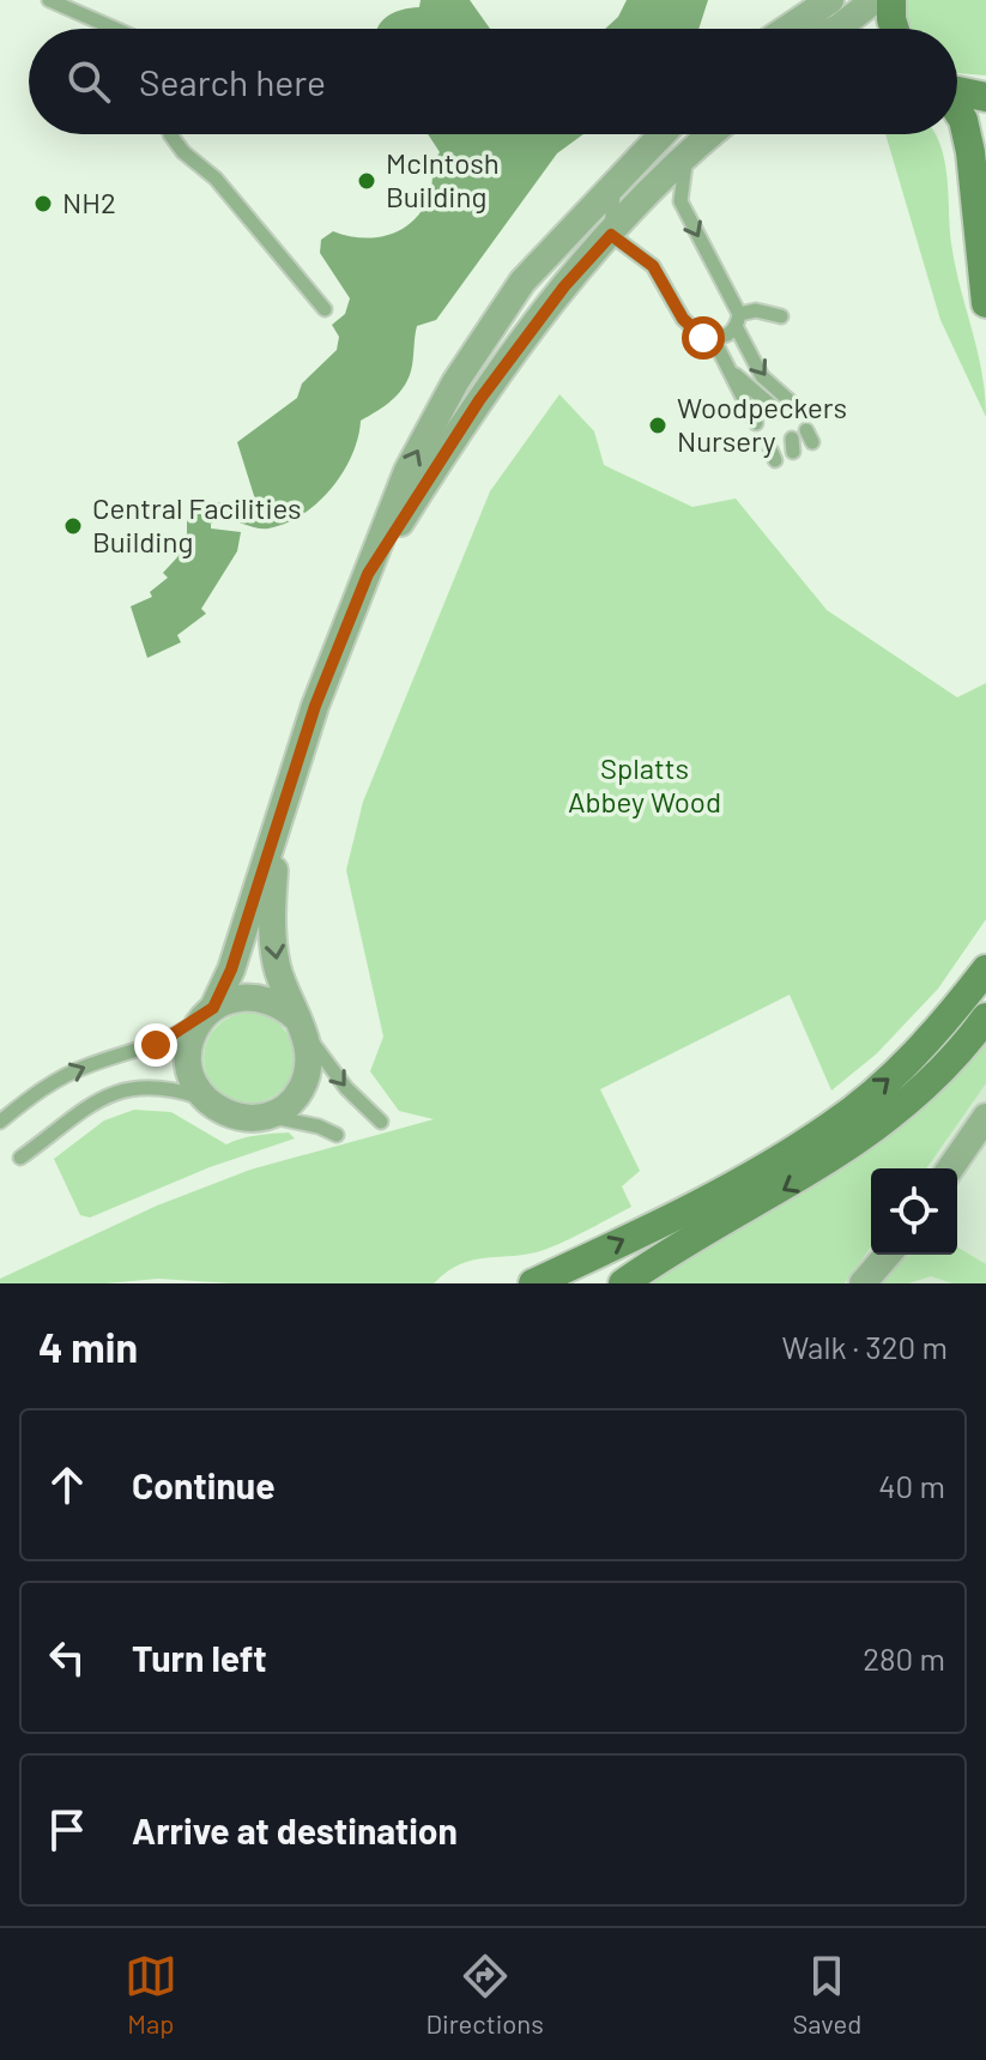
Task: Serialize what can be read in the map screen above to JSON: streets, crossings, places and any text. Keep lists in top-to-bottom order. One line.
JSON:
{"parks":["Splatts Abbey Wood"],"places":["McIntosh Building","NH2","Woodpeckers Nursery","Central Facilities Building"],"page":{"search":"Search here","heading":["4 min","Walk · 320 m"],"list":[["Continue","40 m"],["Turn left","280 m"],"Arrive at destination"],"nav":["Map","Directions","Saved"]}}
